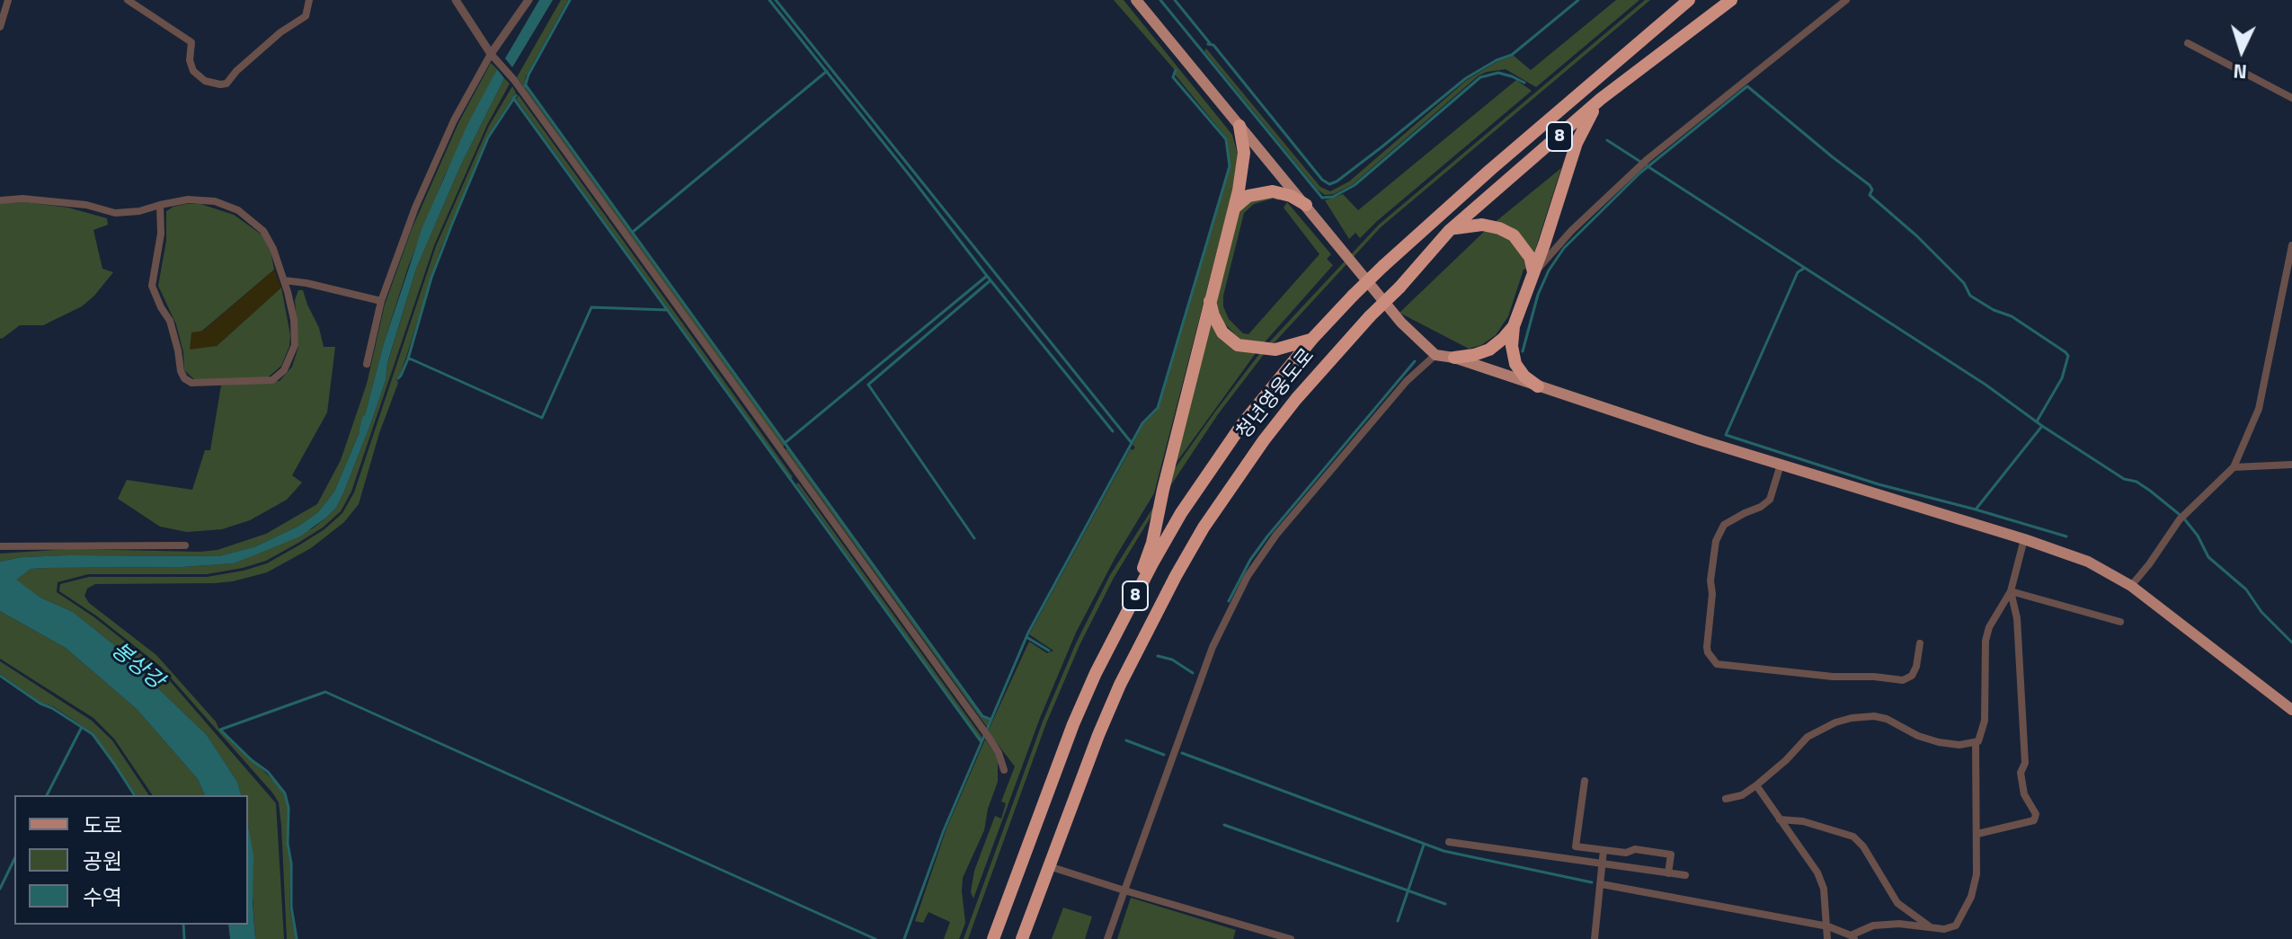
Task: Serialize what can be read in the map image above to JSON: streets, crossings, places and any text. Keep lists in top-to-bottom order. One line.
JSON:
{"streets":{"highway":["8","청년영웅도로"]},"water":["봉상강"],"legend":["도로","공원","수역"],"north":"bottom"}
